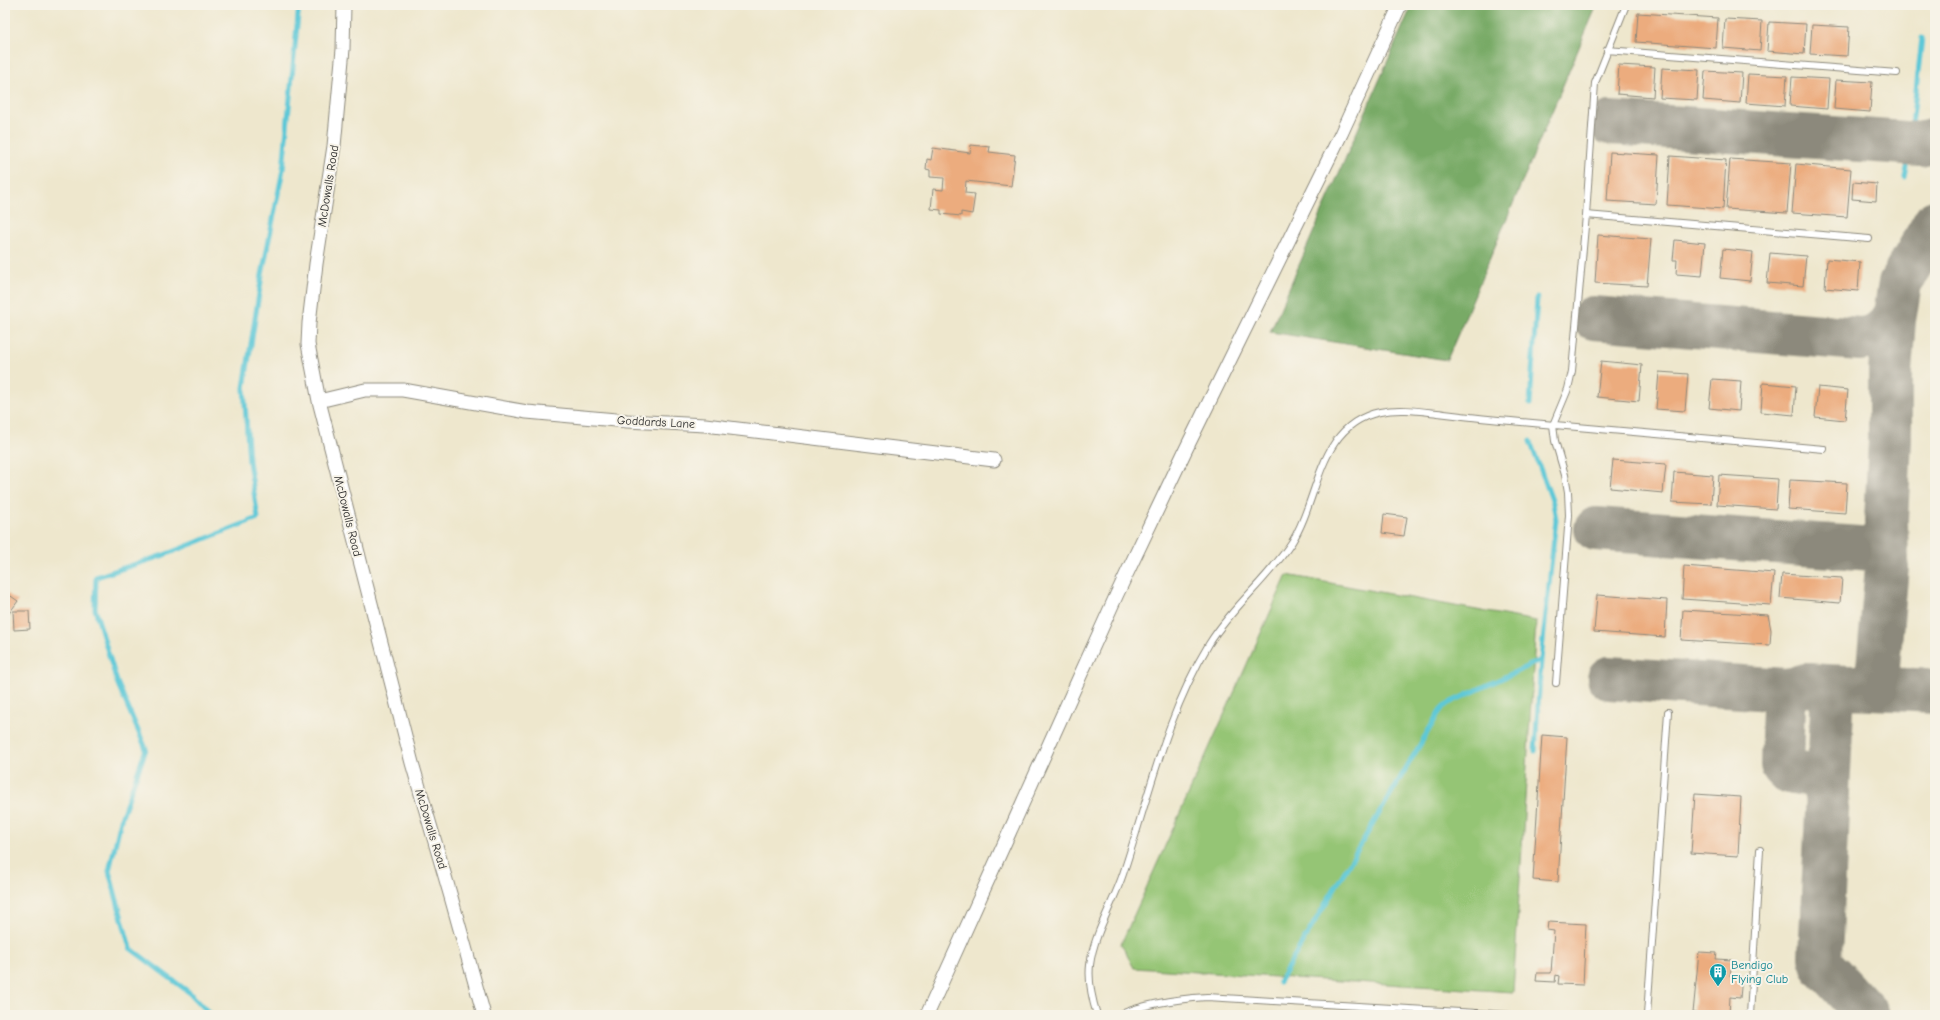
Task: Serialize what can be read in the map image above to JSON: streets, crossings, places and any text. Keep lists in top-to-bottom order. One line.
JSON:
{"streets":{"street":["McDowalls Road","Goddards Lane"]},"crossings":[["McDowalls Road","Goddards Lane"]],"places":{"building":["Bendigo Flying Club"]}}
